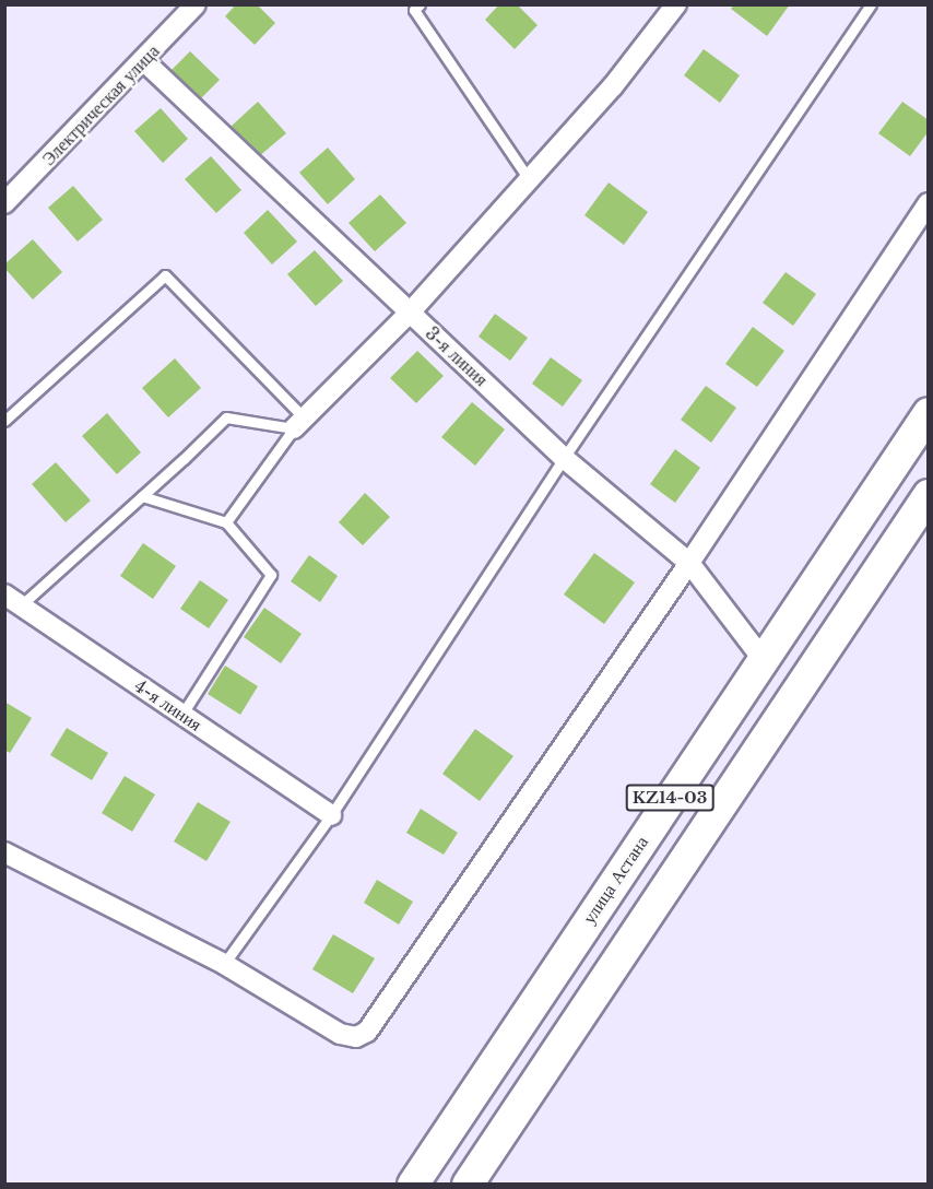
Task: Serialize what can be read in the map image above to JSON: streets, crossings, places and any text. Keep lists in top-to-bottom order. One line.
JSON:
{"streets":{"main road":["KZ14-03","улица Астана"],"street":["Электрическая улица","3-я линия","4-я линия"]},"crossings":[["Электрическая улица","3-я линия"],["3-я линия","улица Астана"]]}
